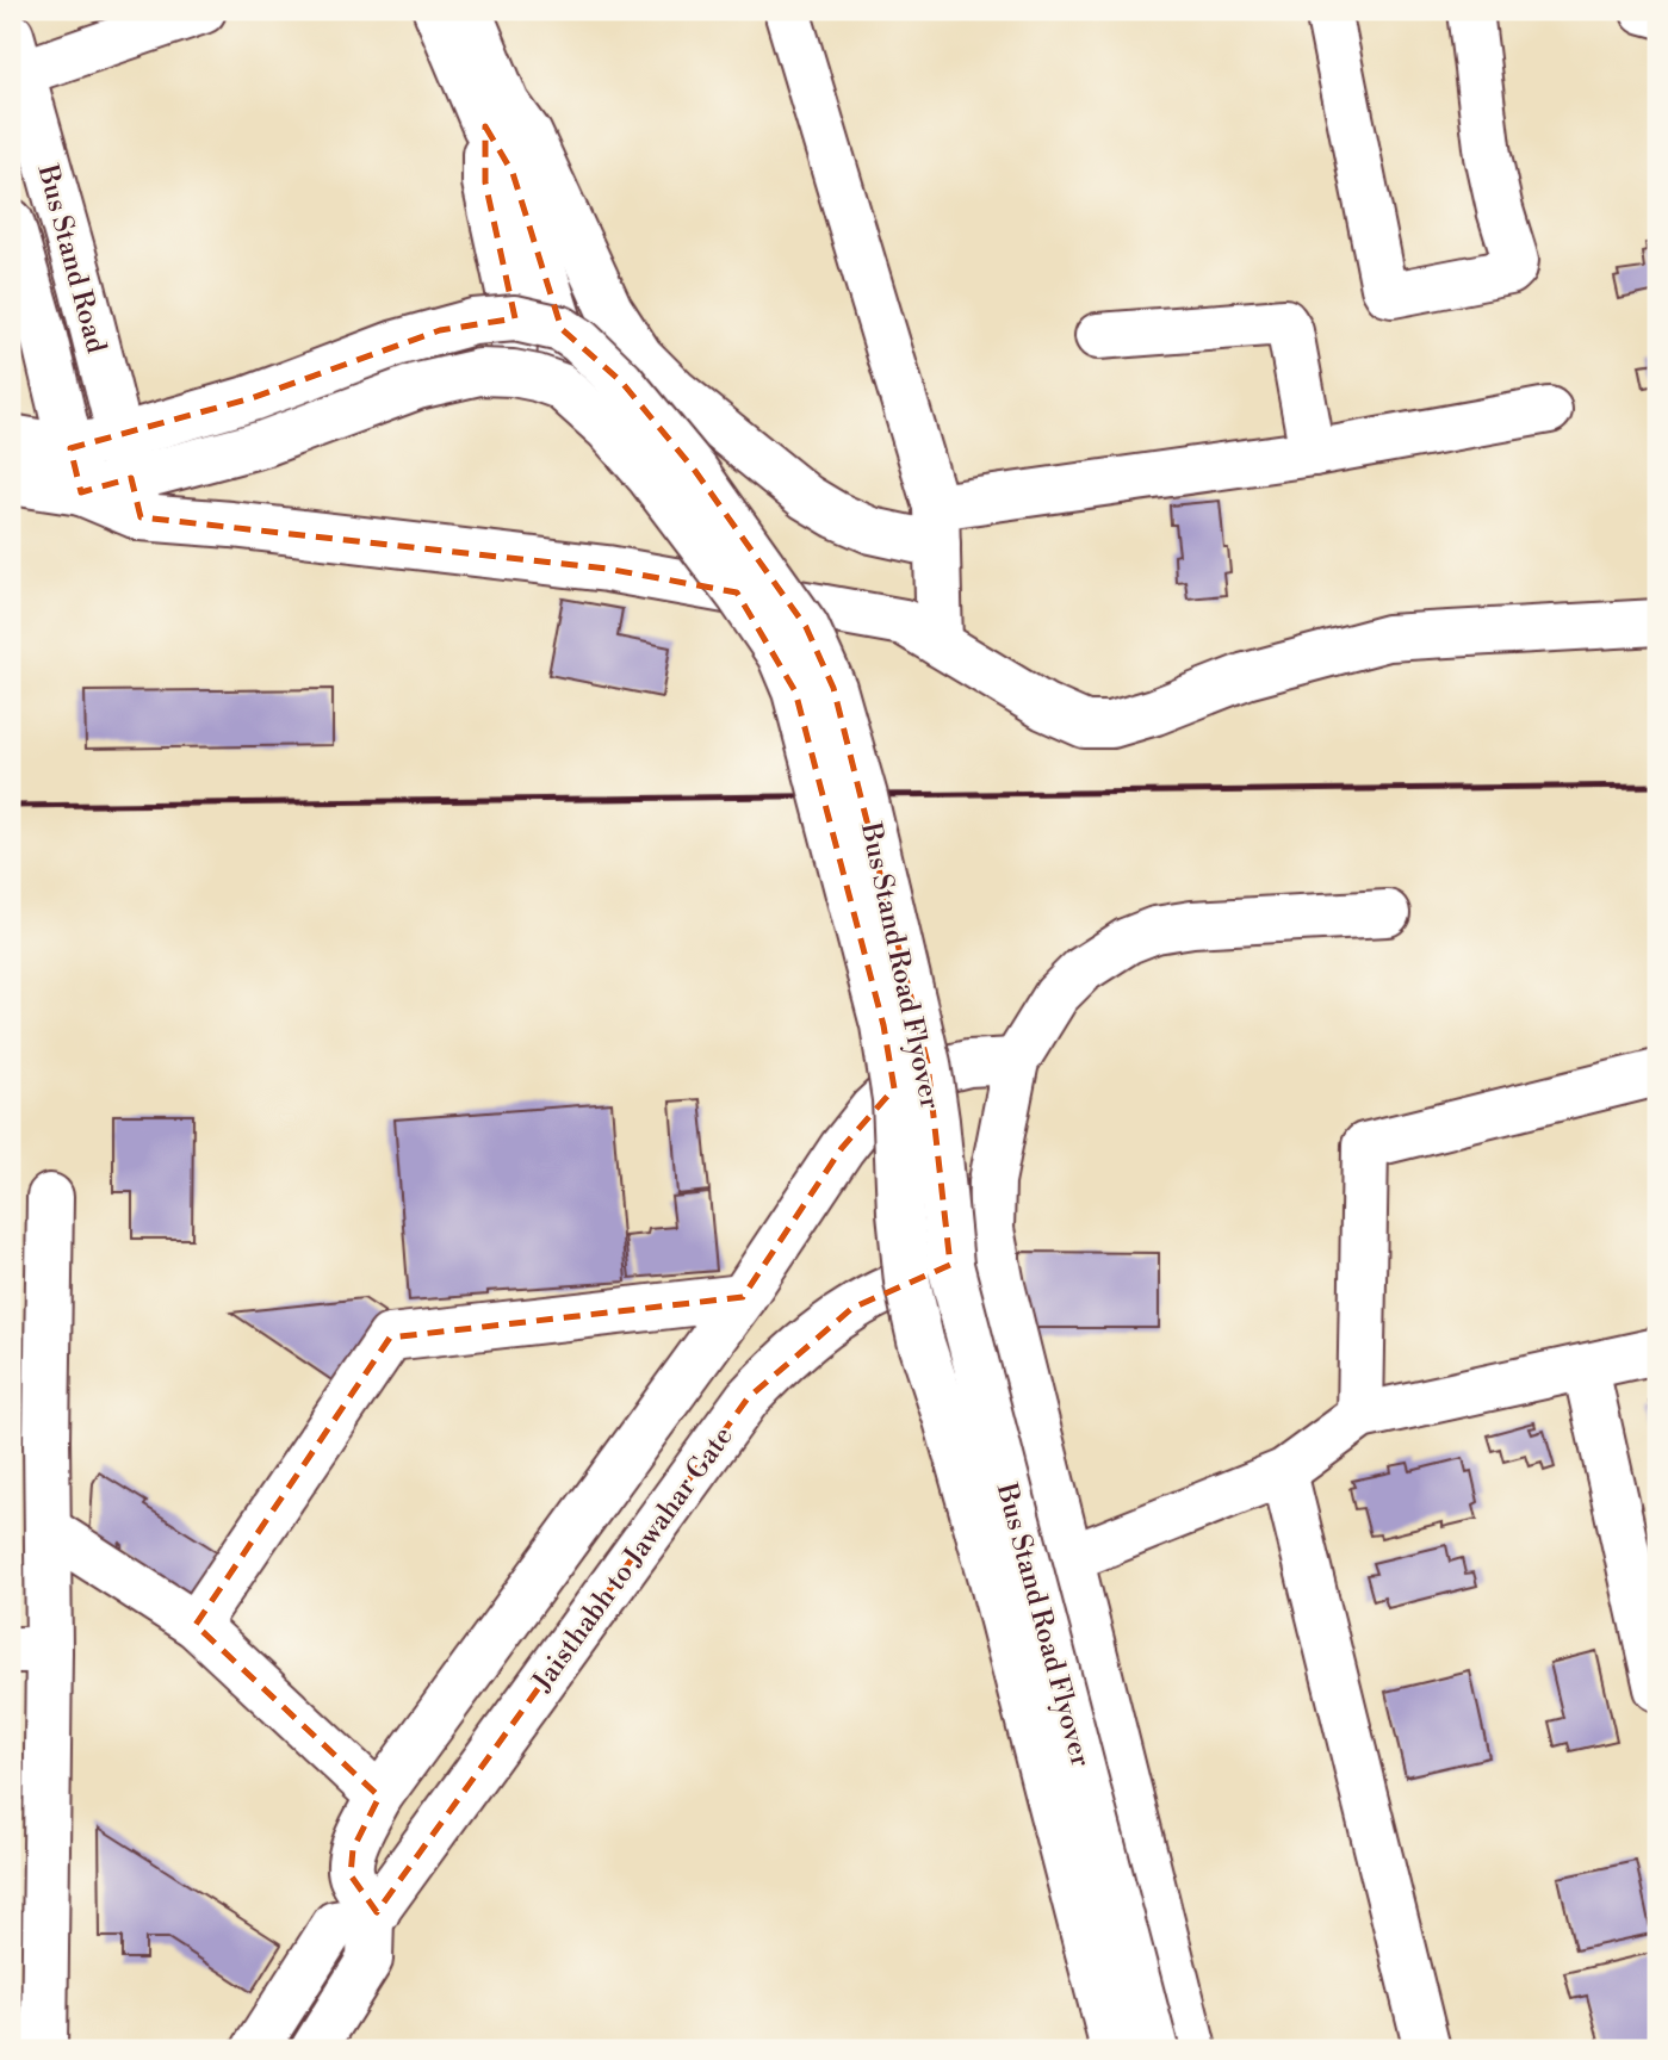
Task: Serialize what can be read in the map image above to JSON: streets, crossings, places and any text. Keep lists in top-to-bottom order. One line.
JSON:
{"streets":{"street":["Bus Stand Road","Bus Stand Road Flyover","Jaisthabh to Jawahar Gate"]},"crossings":[["Bus Stand Road","Bus Stand Road Flyover"],["Bus Stand Road Flyover","Jaisthabh to Jawahar Gate"]]}
